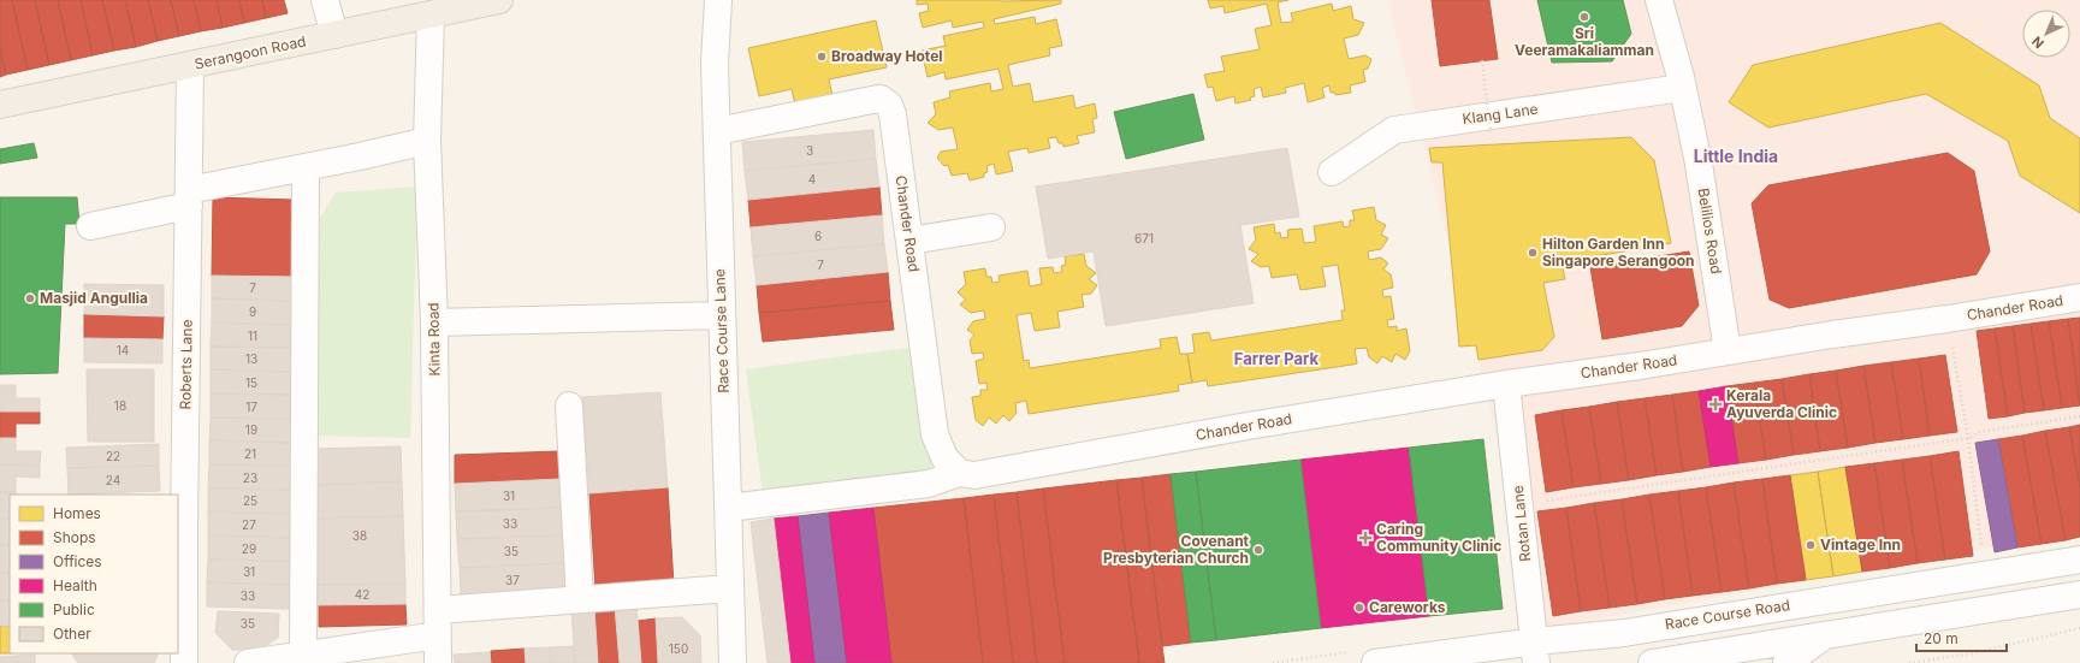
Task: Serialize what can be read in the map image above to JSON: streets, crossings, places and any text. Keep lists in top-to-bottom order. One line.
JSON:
{"streets":{"main road":["Serangoon Road"],"street":["Klang Lane","Chander Road","Belilios Road","Race Course Lane","Kinta Road","Roberts Lane","Rotan Lane","Race Course Road"]},"crossings":[["Serangoon Road","Kinta Road"],["Serangoon Road","Roberts Lane"],["Klang Lane","Belilios Road"],["Chander Road","Belilios Road"],["Chander Road","Race Course Lane"],["Chander Road","Rotan Lane"],["Rotan Lane","Race Course Road"]],"districts":["Little India","Farrer Park"],"places":{"other":["Sri Veeramakaliamman","Broadway Hotel","Hilton Garden Inn Singapore Serangoon","Masjid Angullia","Vintage Inn","Covenant Presbyterian Church","Careworks"],"health":["Kerala Ayuverda Clinic","Caring Community Clinic"]},"house_numbers":["3","4","6","671","7","7","9","11","14","13","15","18","17","19","21","22","23","24","31","25","33","27","38","29","35","31","37","42","33","35","150"],"legend":["Homes","Shops","Offices","Health","Public","Other"],"scale_bar":"20 m","north":"bottom left"}
